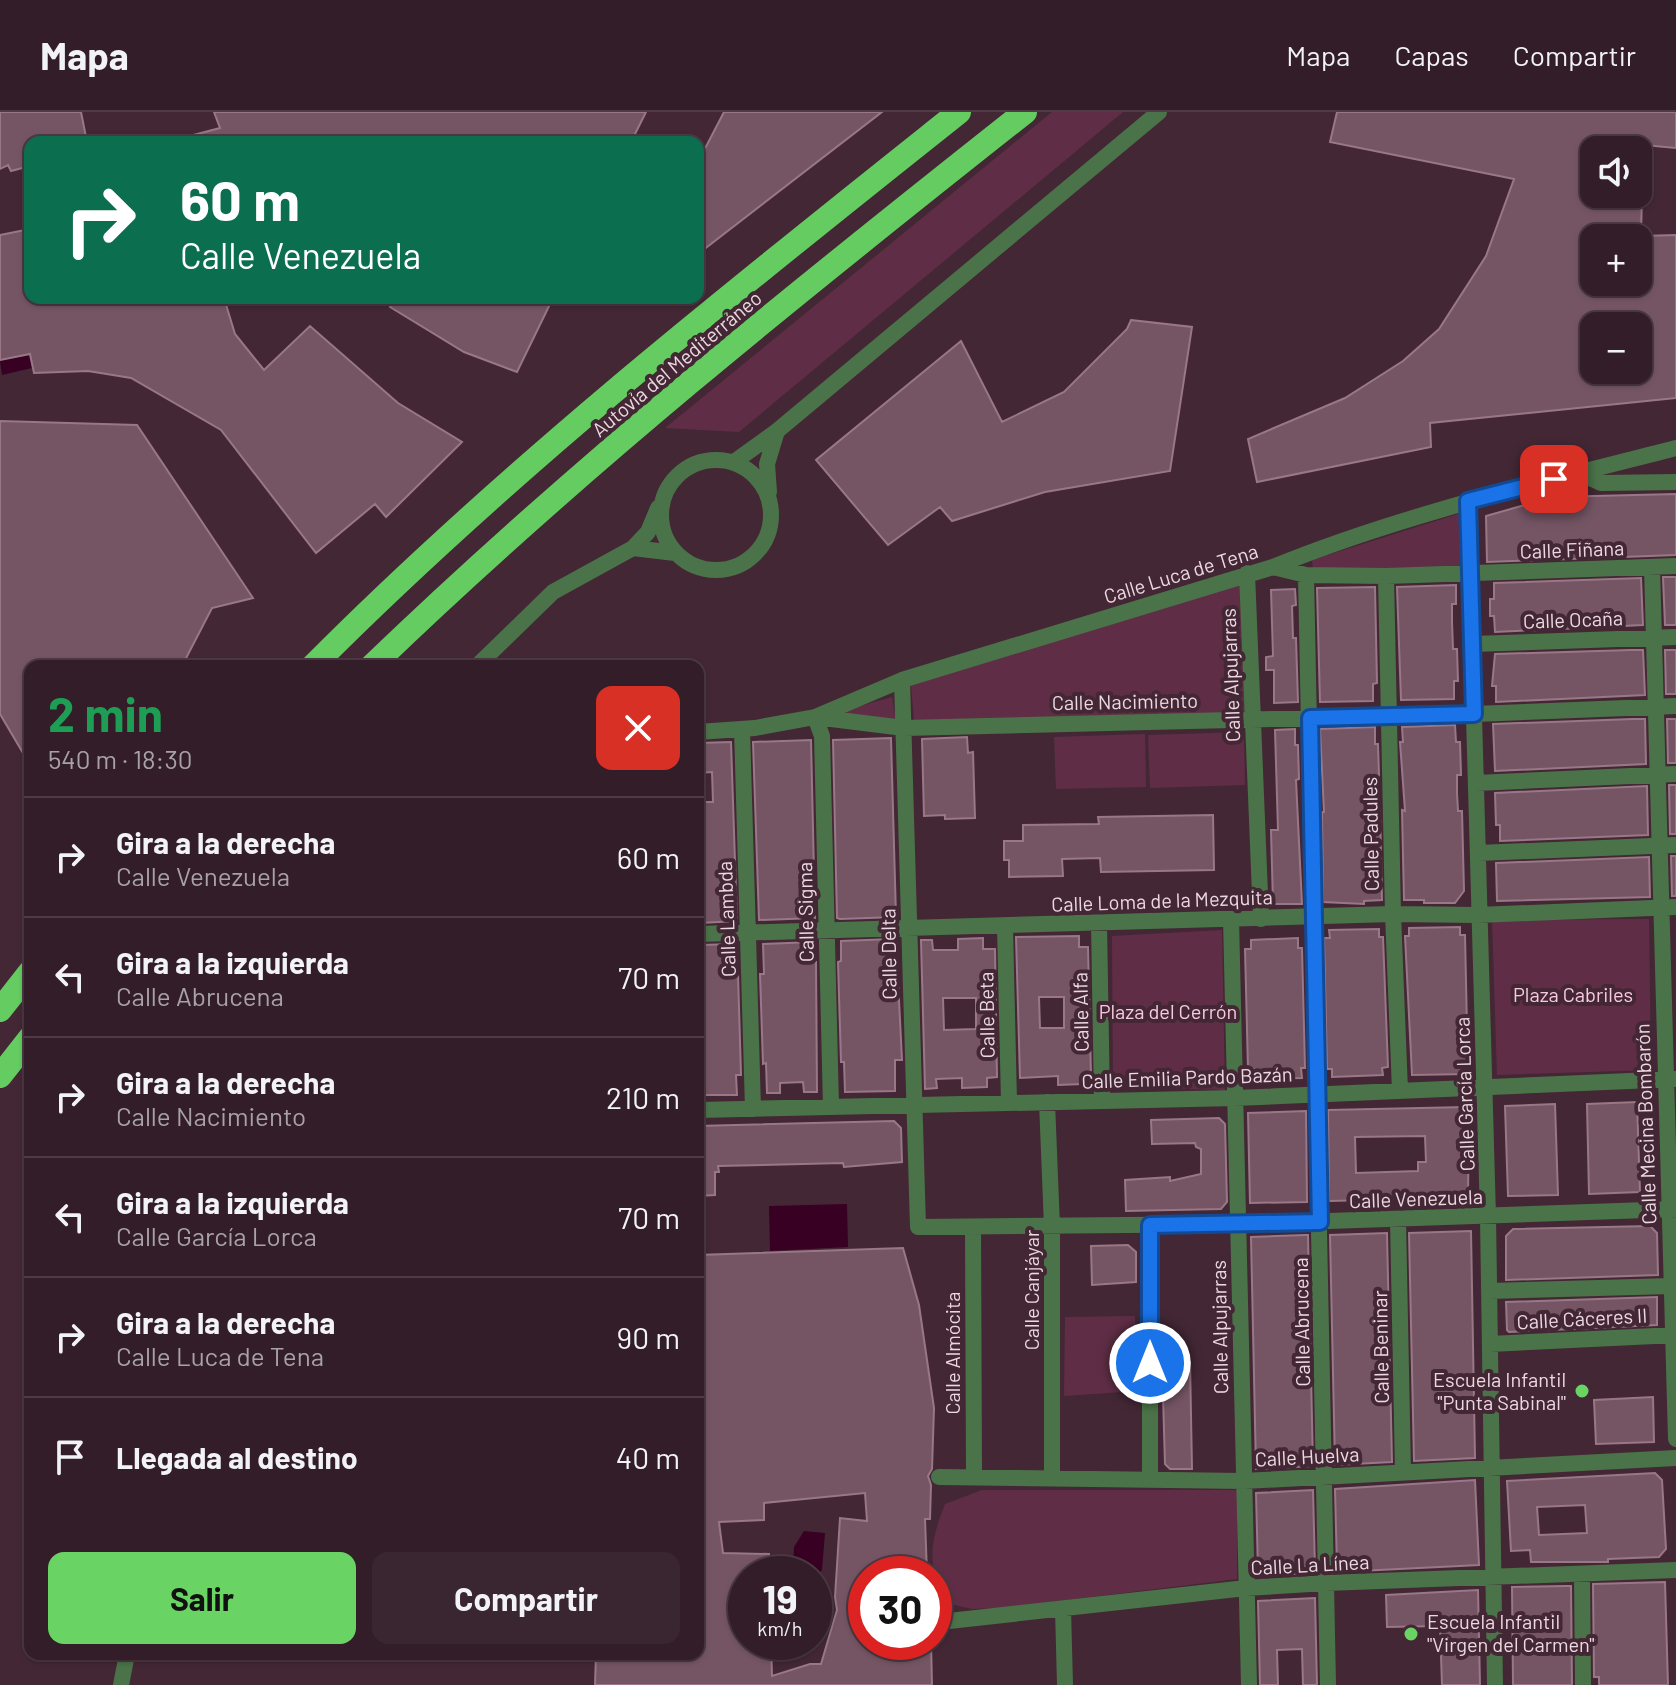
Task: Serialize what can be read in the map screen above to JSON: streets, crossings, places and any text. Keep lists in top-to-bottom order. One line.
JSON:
{"streets":{"highway":["Autovía del Mediterráneo"],"street":["Calle Fiñana","Calle Luca de Tena","Calle Ocaña","Calle Alpujarras","Calle Nacimiento","Calle Padules","Calle Loma de la Mezquita","Calle Sigma","Calle Lambda","Calle Delta","Calle Alfa","Calle Beta","Calle Emilia Pardo Bazán","Calle García Lorca","Calle Mecina Bombarón","Calle Venezuela","Calle Canjáyar","Calle Cáceres II","Calle Abrucena","Calle Beninar","Calle Almócita","Calle Huelva","Calle La Línea"]},"crossings":[["Calle Fiñana","Calle Luca de Tena"],["Calle Fiñana","Calle Padules"],["Calle Fiñana","Calle García Lorca"],["Calle Fiñana","Calle Mecina Bombarón"],["Calle Fiñana","Calle Abrucena"],["Calle Luca de Tena","Calle Alpujarras"],["Calle Luca de Tena","Calle Nacimiento"],["Calle Luca de Tena","Calle Sigma"],["Calle Luca de Tena","Calle Lambda"],["Calle Luca de Tena","Calle Delta"],["Calle Luca de Tena","Calle García Lorca"],["Calle Ocaña","Calle García Lorca"],["Calle Ocaña","Calle Mecina Bombarón"],["Calle Alpujarras","Calle Nacimiento"],["Calle Alpujarras","Calle Loma de la Mezquita"],["Calle Alpujarras","Calle Emilia Pardo Bazán"],["Calle Alpujarras","Calle Venezuela"],["Calle Alpujarras","Calle Huelva"],["Calle Alpujarras","Calle La Línea"],["Calle Nacimiento","Calle Padules"],["Calle Nacimiento","Calle Sigma"],["Calle Nacimiento","Calle Delta"],["Calle Nacimiento","Calle García Lorca"],["Calle Nacimiento","Calle Mecina Bombarón"],["Calle Nacimiento","Calle Abrucena"],["Calle Padules","Calle Loma de la Mezquita"],["Calle Padules","Calle Emilia Pardo Bazán"],["Calle Loma de la Mezquita","Calle Sigma"],["Calle Loma de la Mezquita","Calle Lambda"],["Calle Loma de la Mezquita","Calle Delta"],["Calle Loma de la Mezquita","Calle Alfa"],["Calle Loma de la Mezquita","Calle Beta"],["Calle Loma de la Mezquita","Calle García Lorca"],["Calle Loma de la Mezquita","Calle Mecina Bombarón"],["Calle Loma de la Mezquita","Calle Abrucena"],["Calle Sigma","Calle Emilia Pardo Bazán"],["Calle Lambda","Calle Emilia Pardo Bazán"],["Calle Delta","Calle Emilia Pardo Bazán"],["Calle Delta","Calle Venezuela"],["Calle Alfa","Calle Emilia Pardo Bazán"],["Calle Beta","Calle Emilia Pardo Bazán"],["Calle Emilia Pardo Bazán","Calle García Lorca"],["Calle Emilia Pardo Bazán","Calle Mecina Bombarón"],["Calle Emilia Pardo Bazán","Calle Canjáyar"],["Calle Emilia Pardo Bazán","Calle Abrucena"],["Calle García Lorca","Calle Venezuela"],["Calle García Lorca","Calle Cáceres II"],["Calle García Lorca","Calle Huelva"],["Calle García Lorca","Calle La Línea"],["Calle Mecina Bombarón","Calle Venezuela"],["Calle Mecina Bombarón","Calle Cáceres II"],["Calle Venezuela","Calle Canjáyar"],["Calle Venezuela","Calle Abrucena"],["Calle Venezuela","Calle Beninar"],["Calle Venezuela","Calle Almócita"],["Calle Canjáyar","Calle Huelva"],["Calle Abrucena","Calle Huelva"],["Calle Abrucena","Calle La Línea"],["Calle Beninar","Calle Huelva"],["Calle Almócita","Calle Huelva"]],"parks":["Plaza Cabriles","Plaza del Cerrón"],"places":["Escuela Infantil \"Punta Sabinal\"","Escuela Infantil \"Virgen del Carmen\""],"page":{"header":"Mapa","nav":["Mapa","Capas","Compartir"],"map_buttons":["+","−"],"turn":["60 m","Calle Venezuela"],"heading":["2 min","540 m · 18:30"],"list":[{"name":"Gira a la derecha","note":"Calle Venezuela","value":"60 m"},{"name":"Gira a la izquierda","note":"Calle Abrucena","value":"70 m"},{"name":"Gira a la derecha","note":"Calle Nacimiento","value":"210 m"},{"name":"Gira a la izquierda","note":"Calle García Lorca","value":"70 m"},{"name":"Gira a la derecha","note":"Calle Luca de Tena","value":"90 m"},{"name":"Llegada al destino","value":"40 m"}],"buttons":["Salir","Compartir"],"speed":"19 km/h","limit":"30"}}
